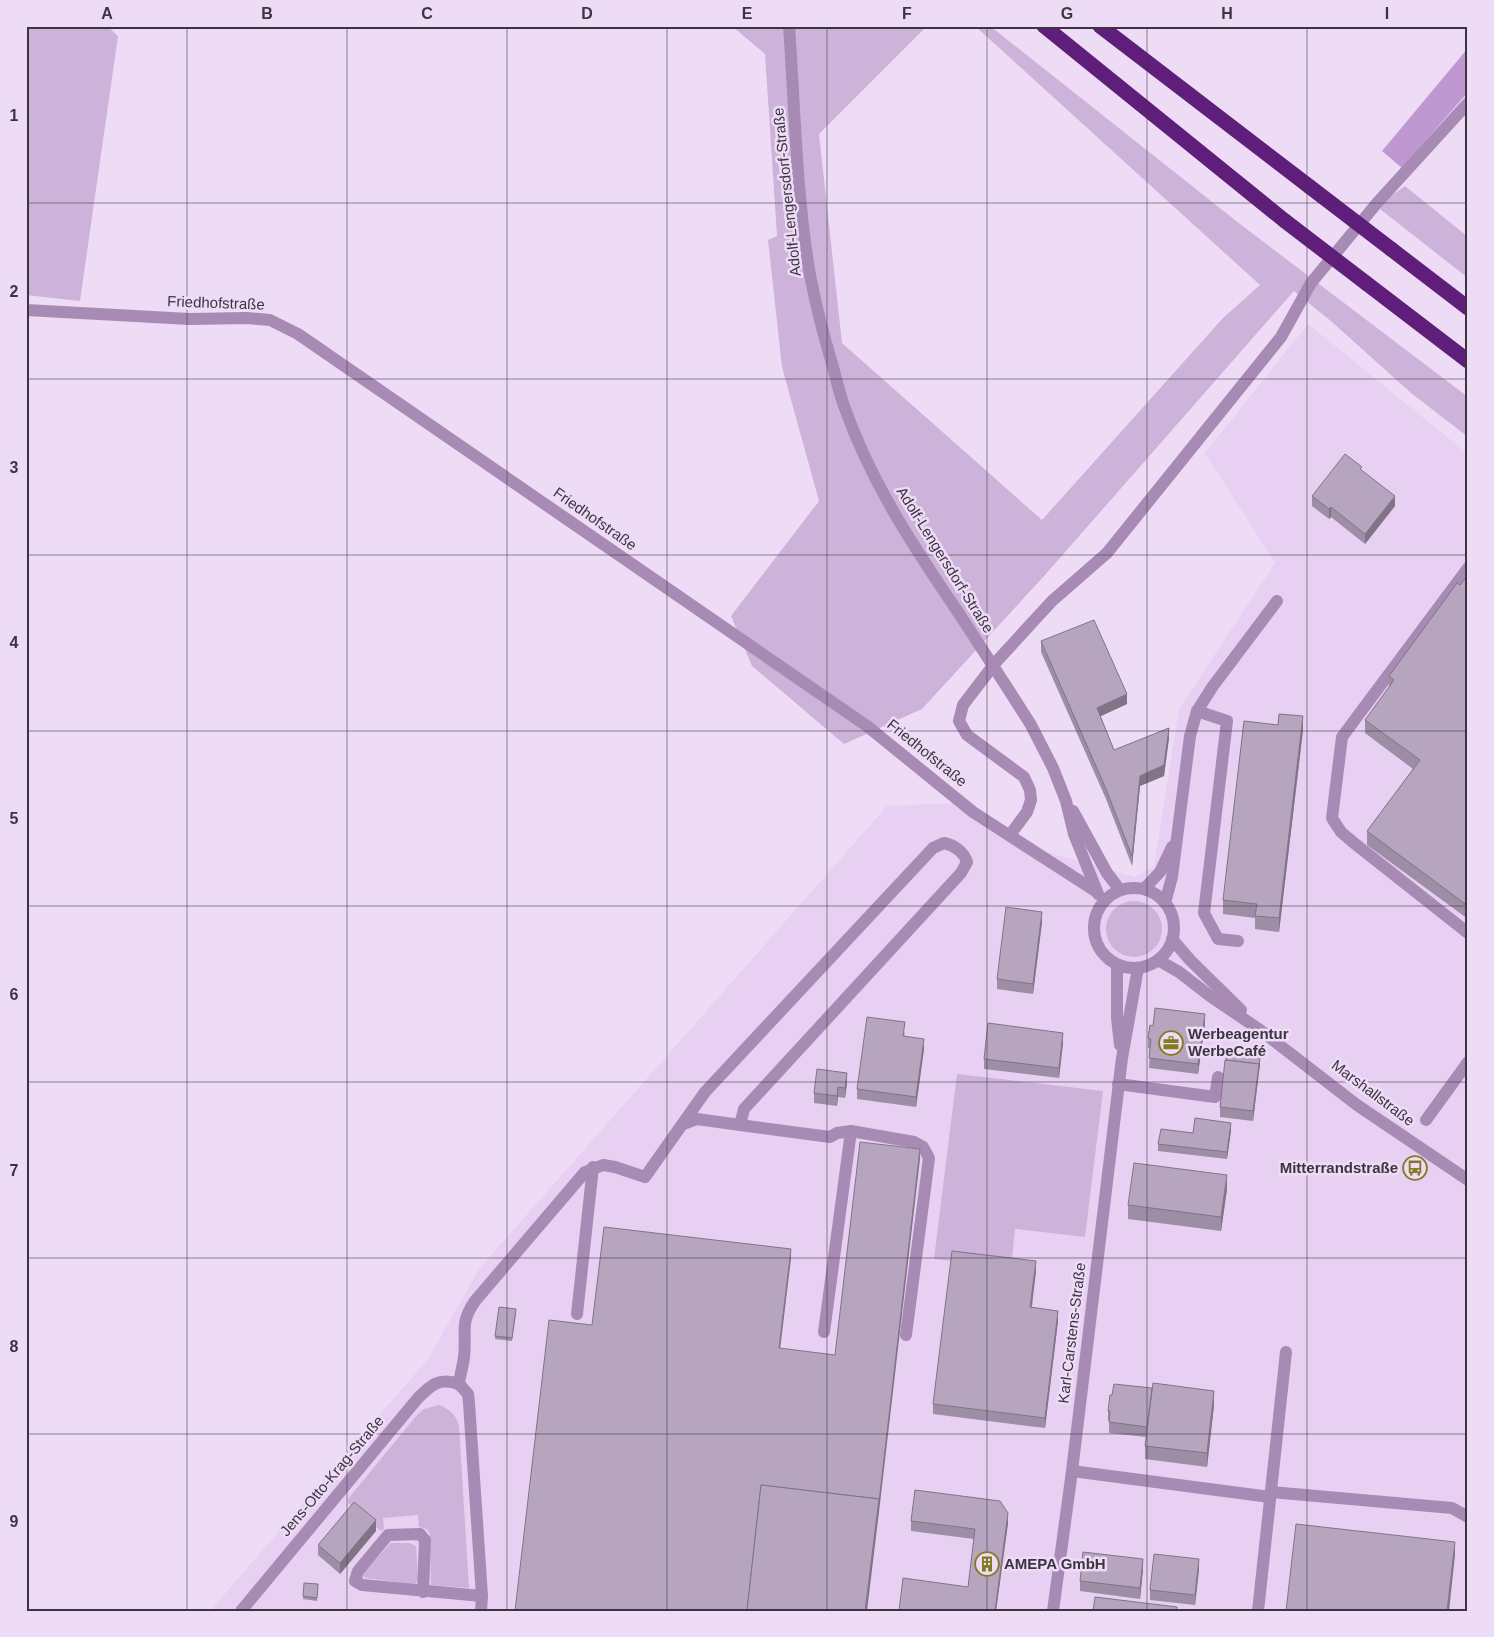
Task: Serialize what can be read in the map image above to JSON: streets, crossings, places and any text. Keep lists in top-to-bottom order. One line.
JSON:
{"streets":{"street":["Adolf-Lengersdorf-Straße","Friedhofstraße","Marshallstraße","Karl-Carstens-Straße","Jens-Otto-Krag-Straße"]},"crossings":[["Adolf-Lengersdorf-Straße","Friedhofstraße"],["Adolf-Lengersdorf-Straße","Marshallstraße"],["Adolf-Lengersdorf-Straße","Karl-Carstens-Straße"],["Friedhofstraße","Marshallstraße"],["Friedhofstraße","Karl-Carstens-Straße"],["Marshallstraße","Karl-Carstens-Straße"]],"places":{"office":["Werbeagentur WerbeCafé"],"bus stop":["Mitterrandstraße"],"building":["AMEPA GmbH"]},"grid":{"columns":["A","B","C","D","E","F","G","H","I"],"rows":["1","2","3","4","5","6","7","8","9"]}}
